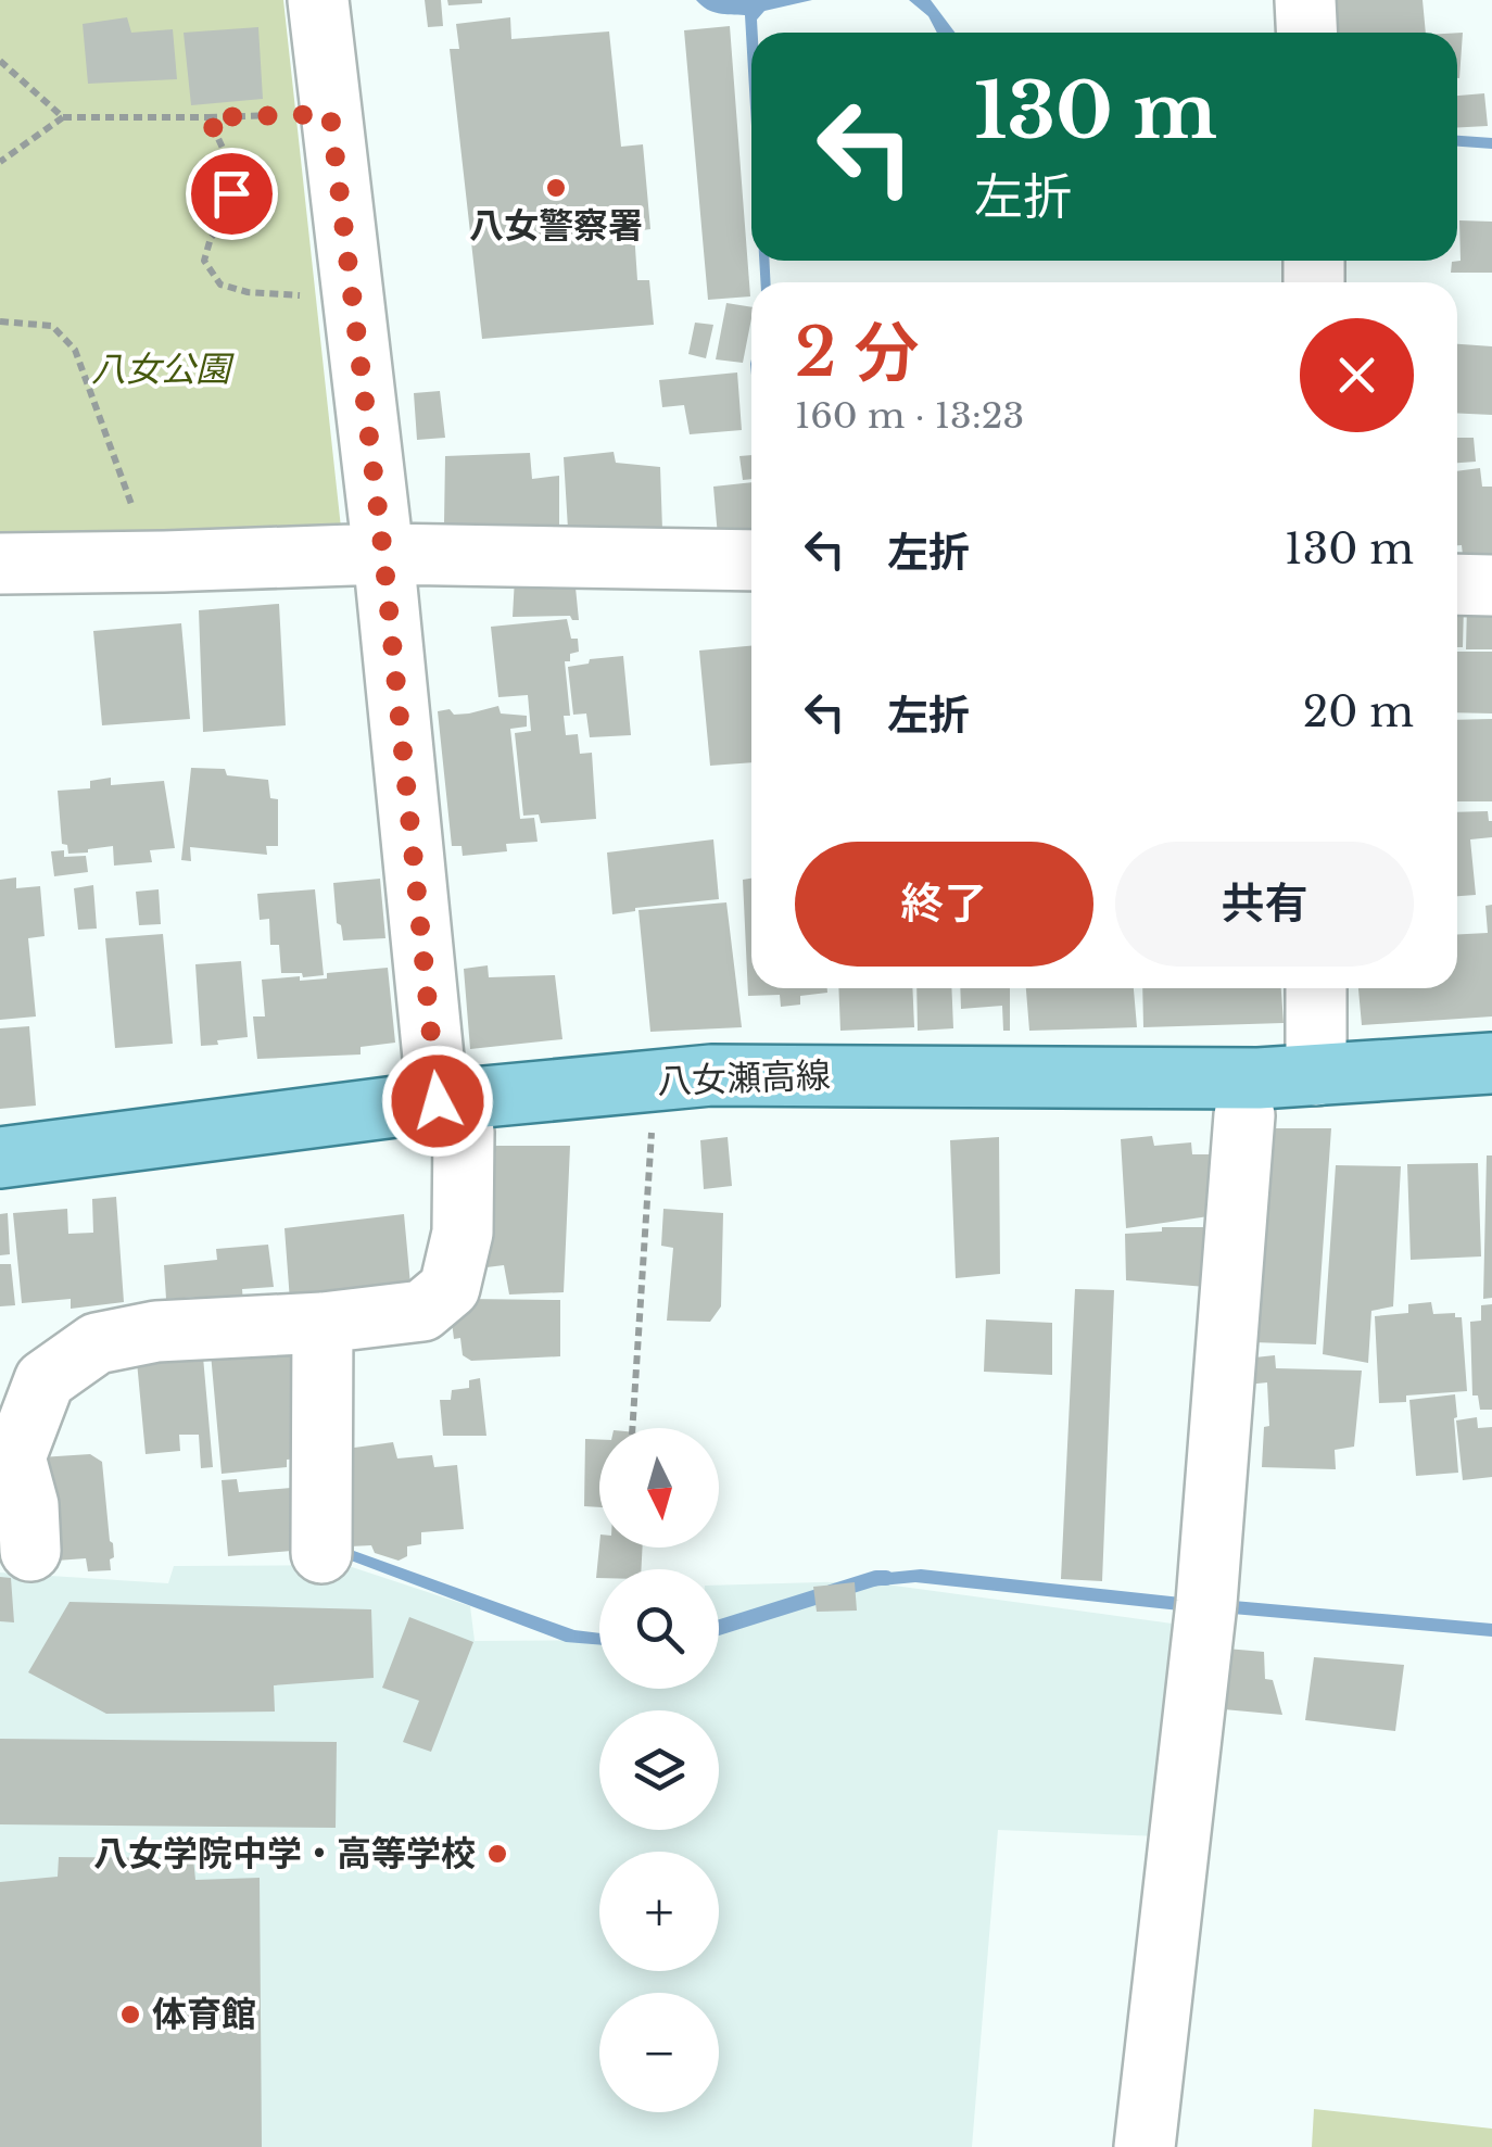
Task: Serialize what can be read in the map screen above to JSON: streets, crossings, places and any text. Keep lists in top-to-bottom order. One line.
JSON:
{"streets":{"main road":["八女瀬高線"]},"parks":["八女公園"],"places":["八女警察署","八女学院中学・高等学校","体育館"],"north":"bottom","page":{"turn":["130 m","左折"],"heading":["2 分","160 m · 13:23"],"list":[{"name":"左折","value":"130 m"},{"name":"左折","value":"20 m"}],"buttons":["終了","共有"],"map_buttons":["+","−"]}}
